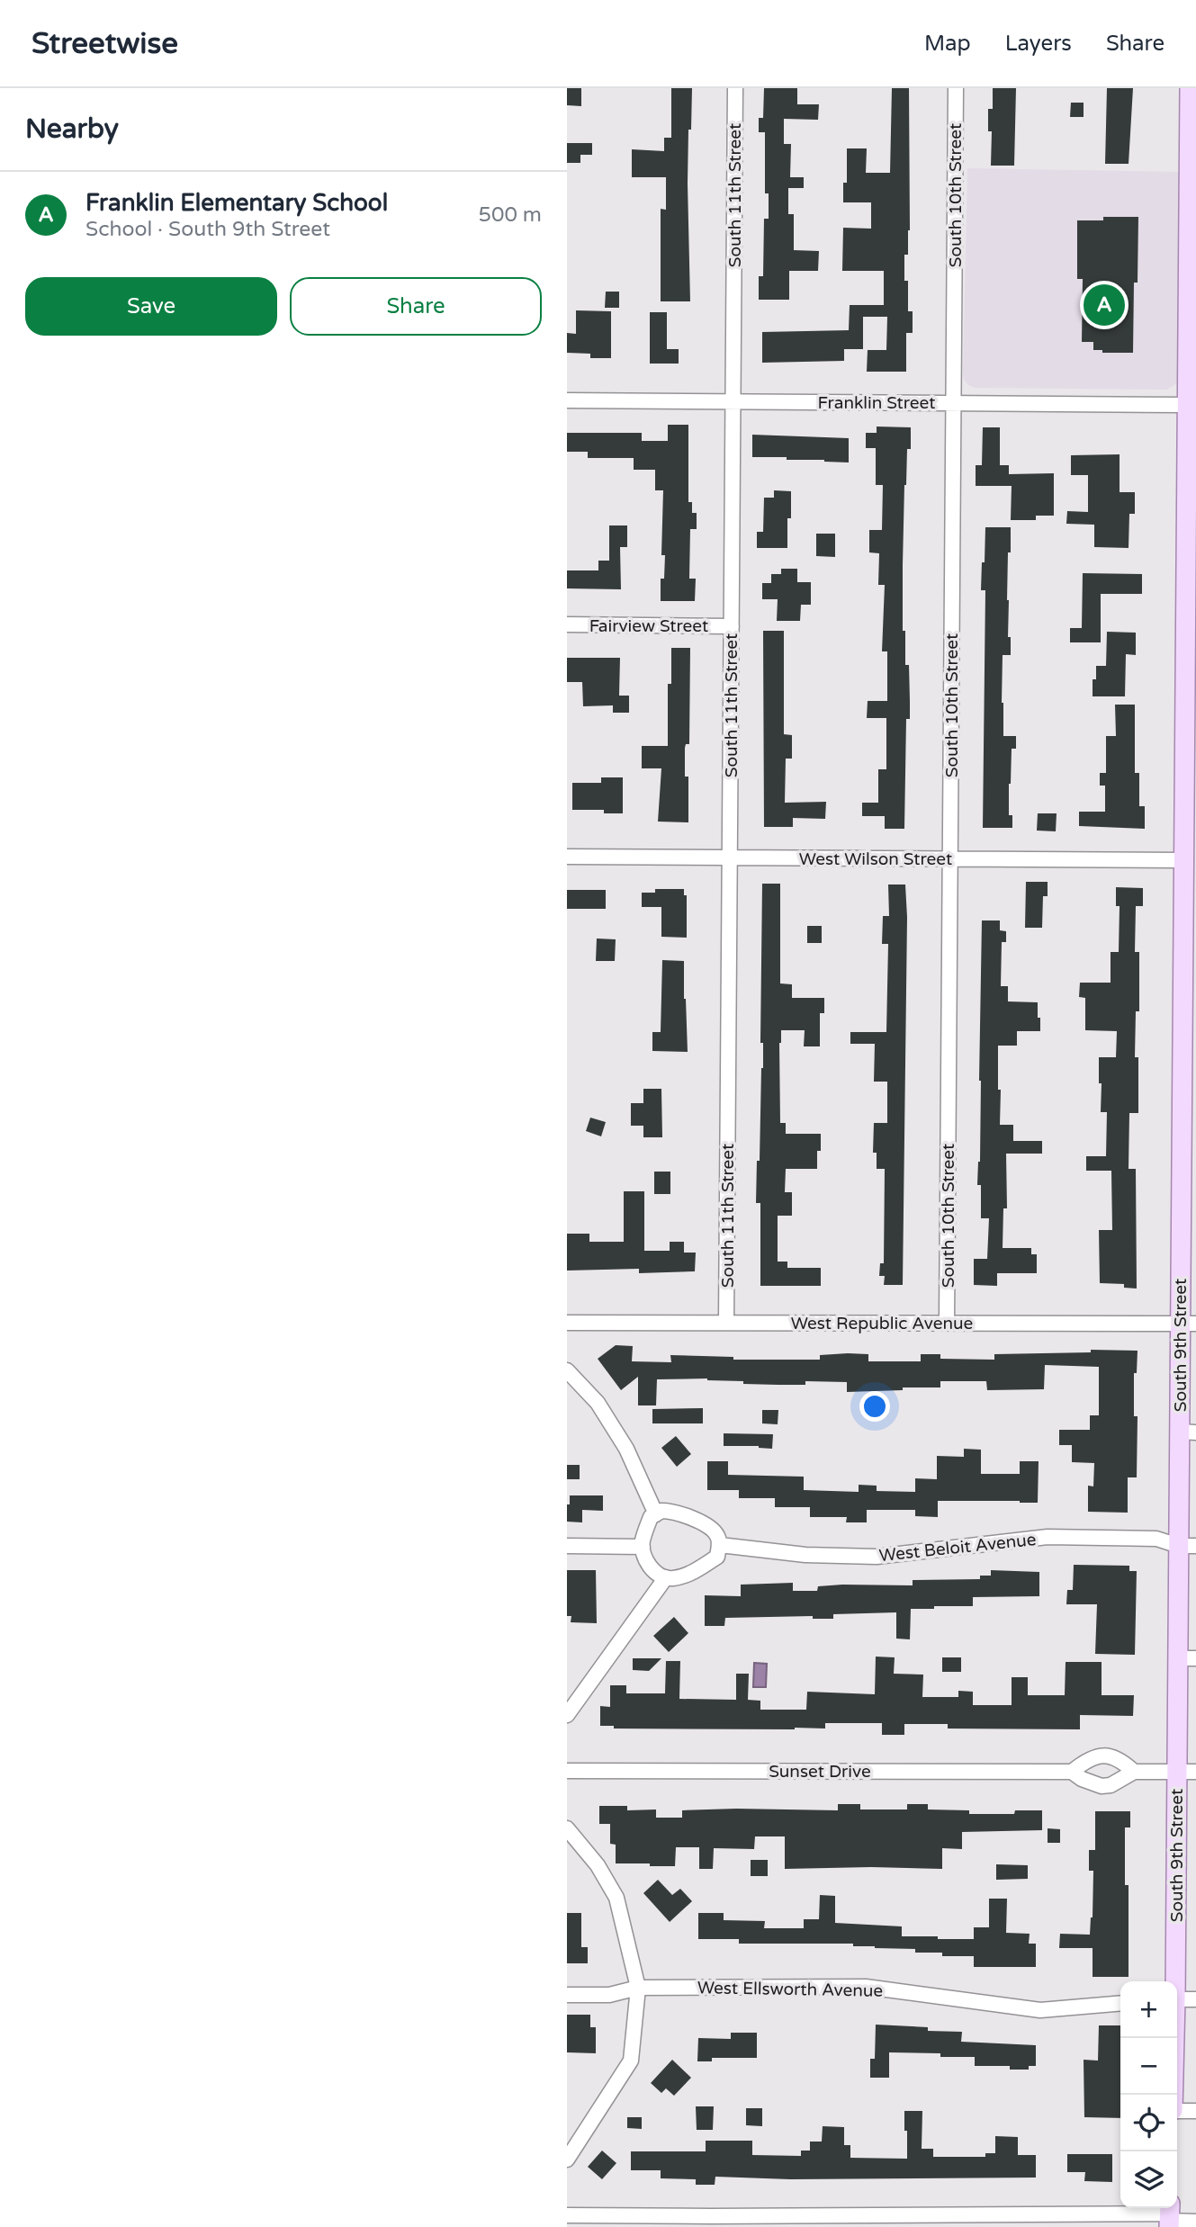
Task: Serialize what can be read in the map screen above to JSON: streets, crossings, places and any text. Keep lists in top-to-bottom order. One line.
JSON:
{"streets":{"main road":["South 9th Street"],"street":["South 11th Street","South 10th Street","Franklin Street","Fairview Street","West Wilson Street","West Republic Avenue","West Beloit Avenue","Sunset Drive","West Ellsworth Avenue"]},"crossings":[["South 11th Street","Franklin Street"],["South 11th Street","Fairview Street"],["South 11th Street","West Wilson Street"],["South 11th Street","West Republic Avenue"],["South 10th Street","Franklin Street"],["South 10th Street","West Wilson Street"],["South 10th Street","West Republic Avenue"],["Franklin Street","South 9th Street"],["West Wilson Street","South 9th Street"],["West Republic Avenue","South 9th Street"],["South 9th Street","West Beloit Avenue"],["South 9th Street","Sunset Drive"]],"page":{"header":"Streetwise","nav":["Map","Layers","Share"],"heading":"Nearby","list":[{"mark":"A","name":"Franklin Elementary School","note":"School · South 9th Street","value":"500 m"}],"buttons":["Save","Share"],"pins":"A","map_buttons":["+","−"]}}
